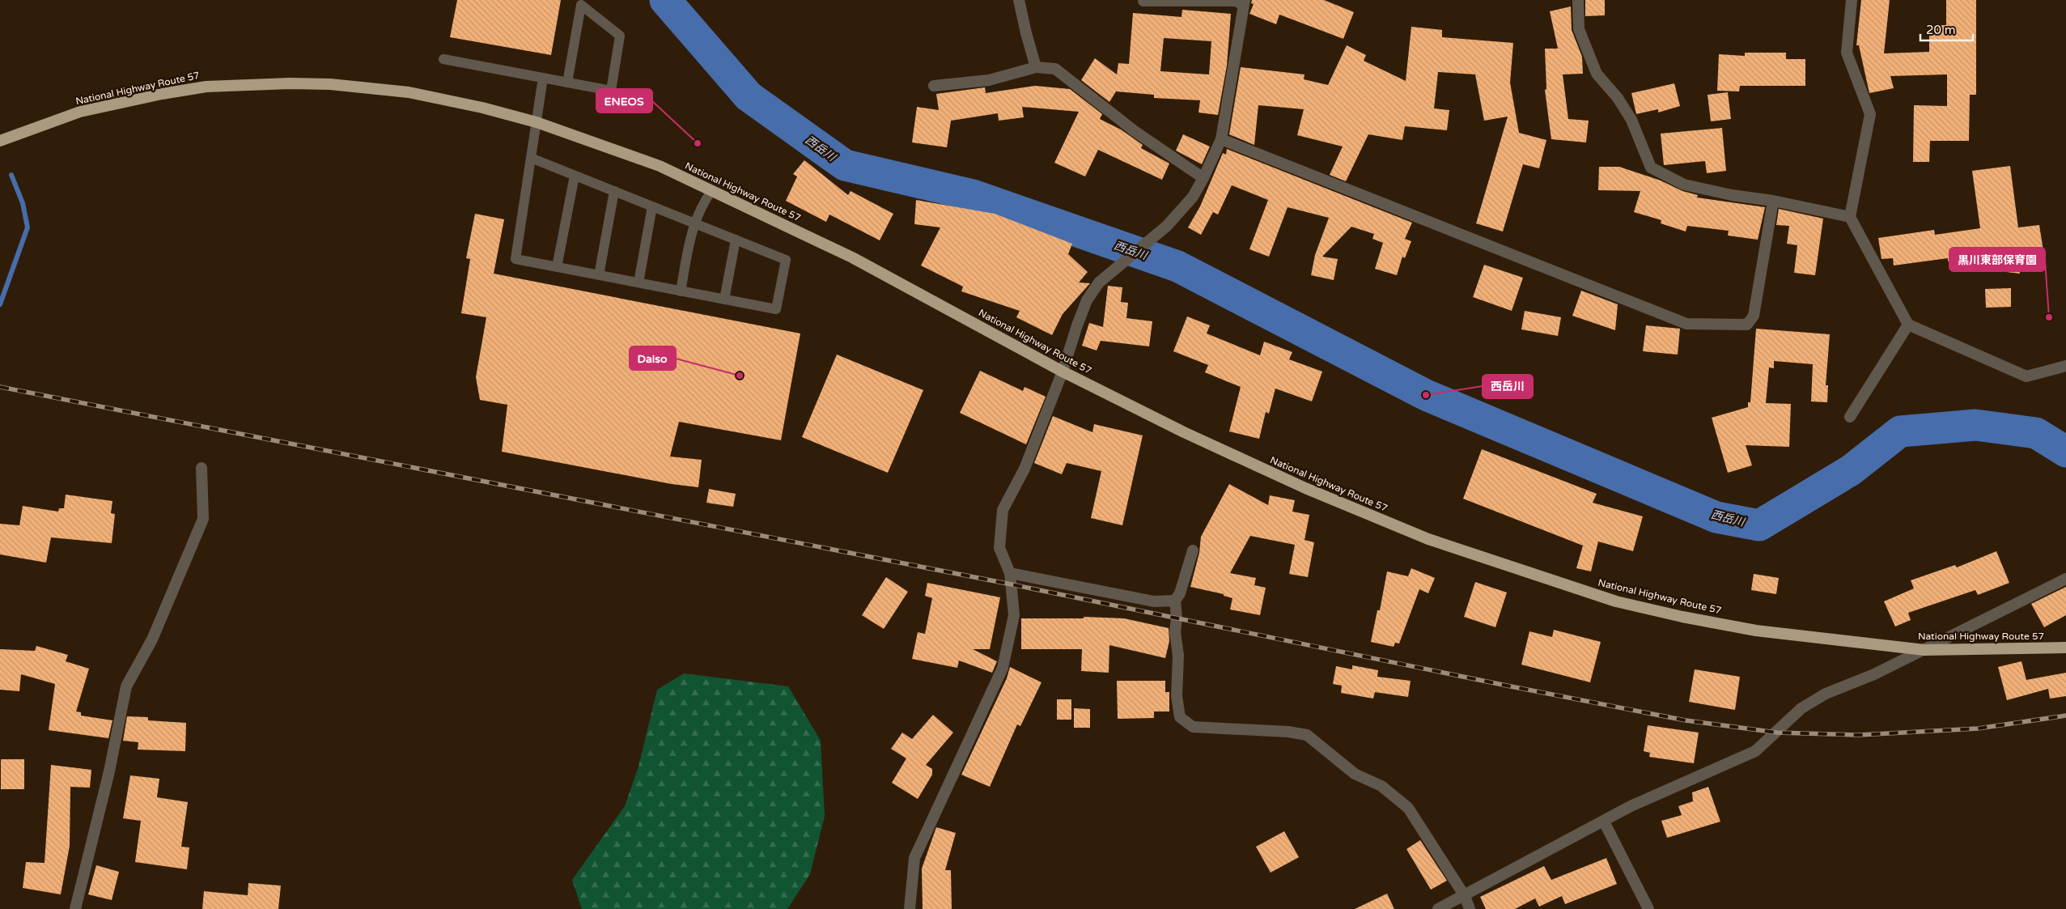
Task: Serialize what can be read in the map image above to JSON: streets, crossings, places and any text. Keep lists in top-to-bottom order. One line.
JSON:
{"streets":{"highway":["National Highway Route 57"]},"water":["西岳川"],"places":["ENEOS","黒川東部保育園","Daiso","西岳川"],"scale_bar":"20 m"}
